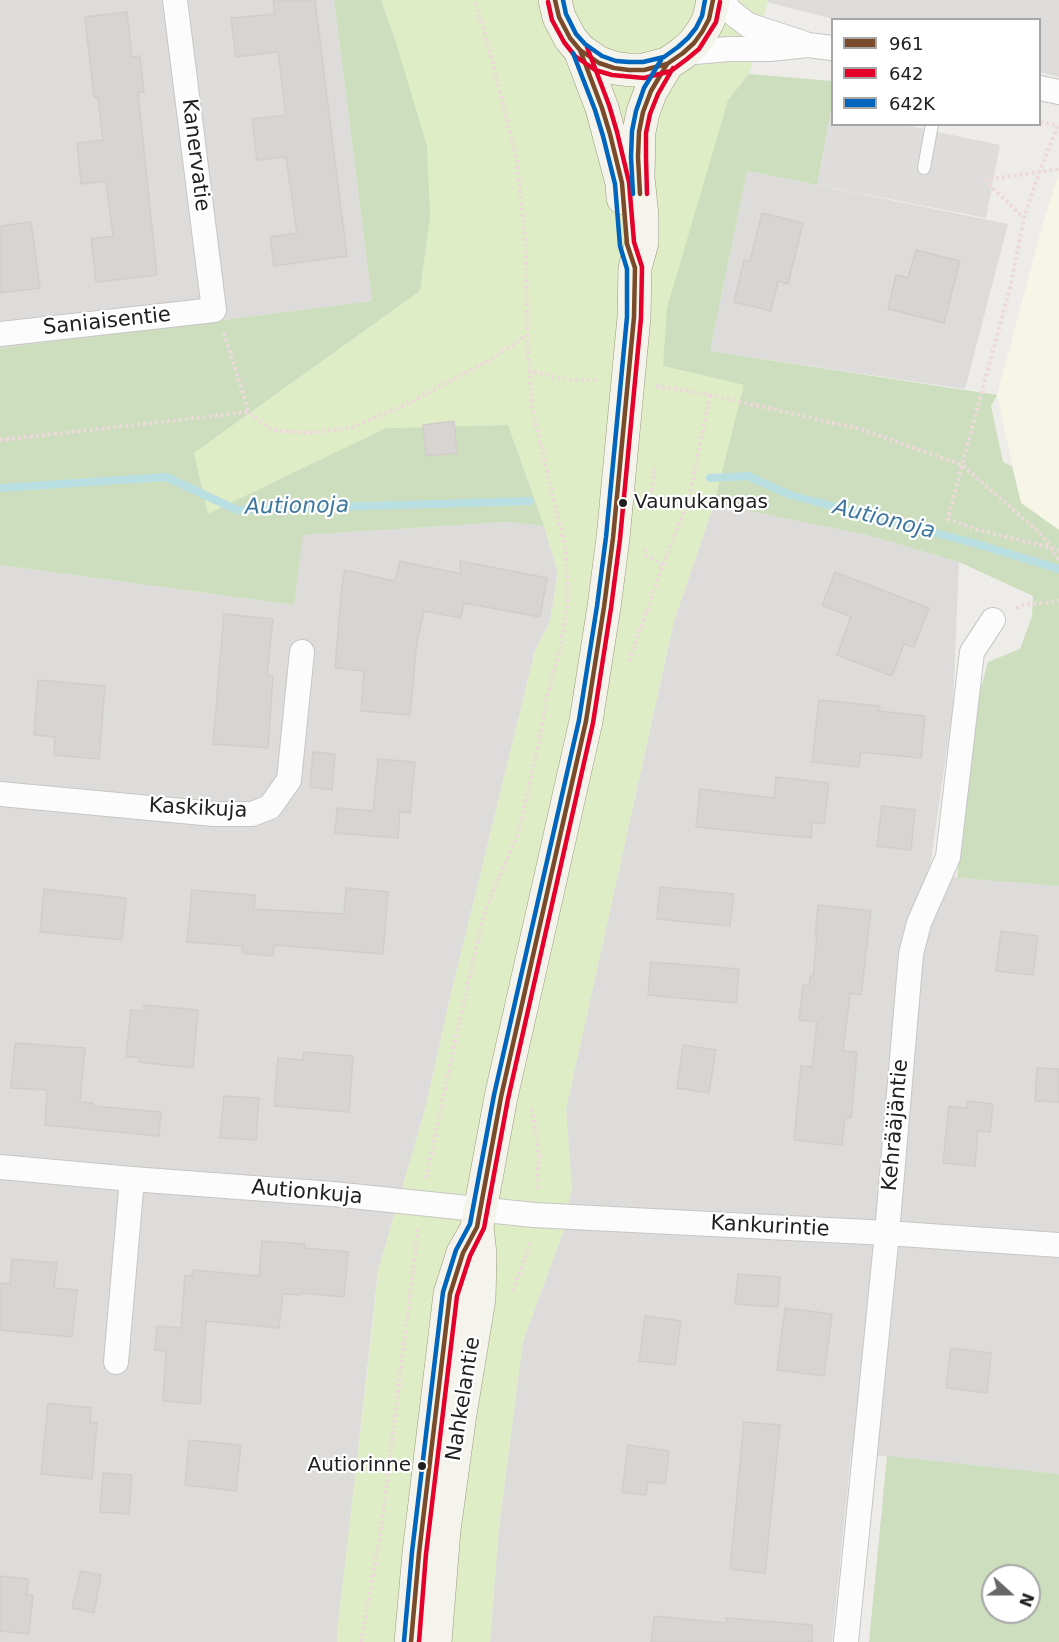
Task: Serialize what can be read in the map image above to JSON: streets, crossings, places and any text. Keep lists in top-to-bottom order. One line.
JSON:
{"streets":{"main road":["Nahkelantie"],"street":["Kanervatie","Saniaisentie","Kaskikuja","Kehrääjäntie","Autionkuja","Kankurintie"]},"crossings":[["Kanervatie","Saniaisentie"],["Kehrääjäntie","Kankurintie"],["Autionkuja","Kankurintie"],["Autionkuja","Nahkelantie"],["Kankurintie","Nahkelantie"]],"water":["Autionoja"],"places":["Vaunukangas","Autiorinne"],"lines":["transit line 961","transit line 642K","transit line 642"],"legend":["961","642","642K"],"north":"right"}
